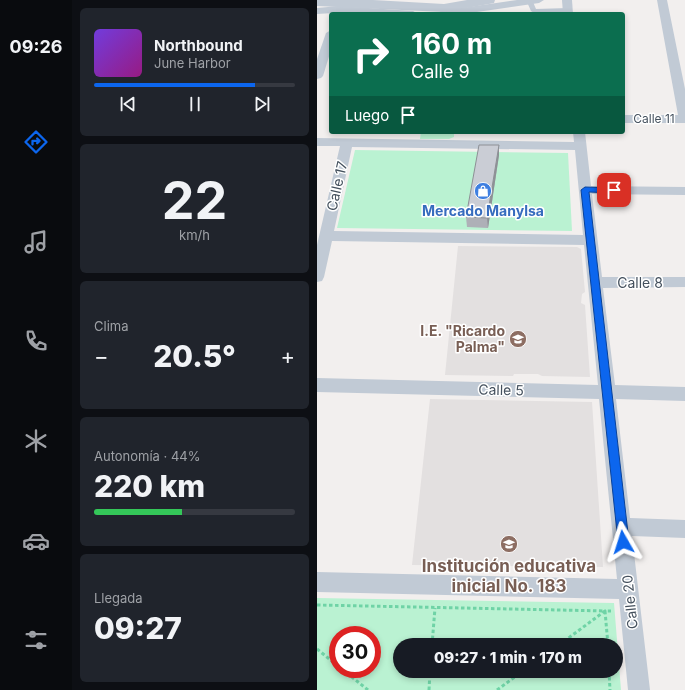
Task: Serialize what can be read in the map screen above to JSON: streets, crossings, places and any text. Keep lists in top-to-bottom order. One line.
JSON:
{"streets":{"street":["Calle 11","Calle 17","Calle 8","Calle 5","Calle 20"]},"crossings":[["Calle 8","Calle 20"],["Calle 5","Calle 20"]],"places":{"shop":["Mercado Manylsa"],"school or university":["I.E. \"Ricardo Palma\"","Institución educativa inicial No. 183"]},"page":{"tabs":"09:26","turn":["160 m","Calle 9"],"song":["Northbound","June Harbor"],"then":"Luego","tile":[["22","km/h"],"Clima",["Autonomía · 44%","220 km"],["Llegada","09:27"]],"heat":["−","20.5°","+"],"limit":"30","trip":"09:27 · 1 min · 170 m"}}
